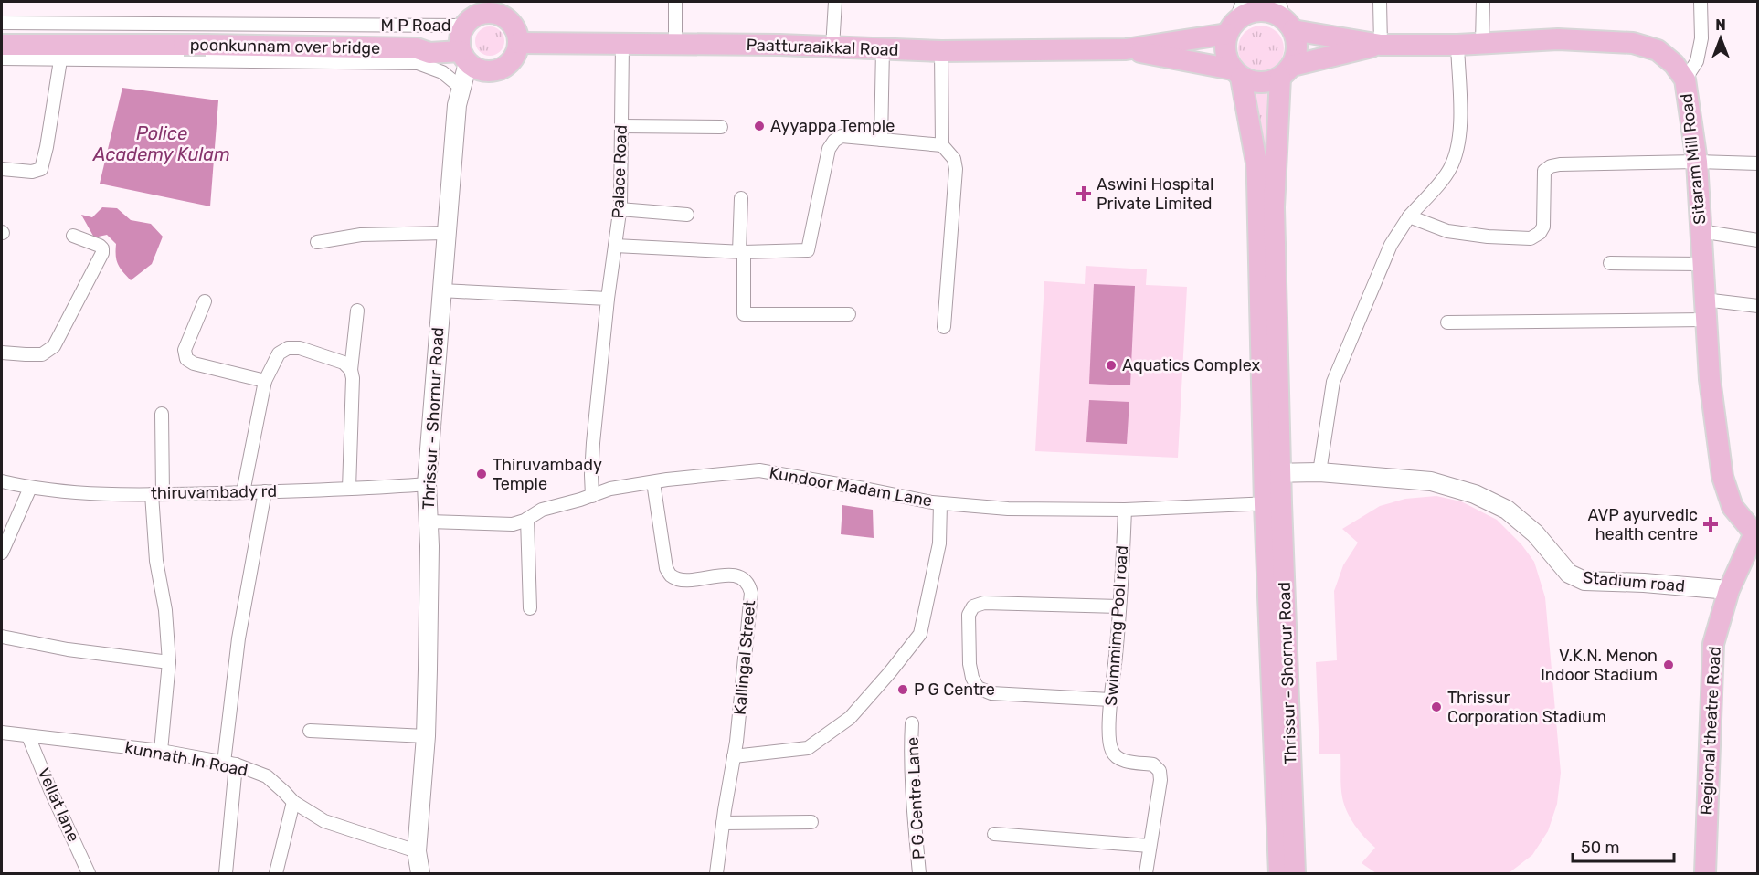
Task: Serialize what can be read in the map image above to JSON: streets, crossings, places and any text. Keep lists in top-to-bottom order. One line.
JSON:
{"streets":{"main road":["poonkunnam over bridge","Paatturaaikkal Road","Sitaram Mill Road","Thrissur - Shornur Road","Stadium road","Regional theatre Road"],"street":["M P Road","Palace Road","Kundoor Madam Lane","thiruvambady rd","Swimmimg Pool road","Kallingal Street","kunnath ln Road","P G Centre Lane","Vellat lane"]},"crossings":[["M P Road","poonkunnam over bridge"],["M P Road","Paatturaaikkal Road"],["M P Road","Thrissur - Shornur Road"],["poonkunnam over bridge","Paatturaaikkal Road"],["poonkunnam over bridge","Thrissur - Shornur Road"],["Paatturaaikkal Road","Palace Road"],["Paatturaaikkal Road","Thrissur - Shornur Road"],["Palace Road","Kundoor Madam Lane"],["Thrissur - Shornur Road","Kundoor Madam Lane"],["Thrissur - Shornur Road","thiruvambady rd"],["Thrissur - Shornur Road","Stadium road"],["Thrissur - Shornur Road","kunnath ln Road"],["Kundoor Madam Lane","Swimmimg Pool road"],["Kundoor Madam Lane","Kallingal Street"],["Stadium road","Regional theatre Road"],["kunnath ln Road","Vellat lane"]],"water":["Police Academy Kulam"],"places":{"other":["Ayyappa Temple","Aquatics Complex","Thiruvambady Temple","V.K.N. Menon Indoor Stadium","P G Centre","Thrissur Corporation Stadium"],"health":["Aswini Hospital Private Limited","AVP ayurvedic health centre"]},"scale_bar":"50 m","north":"top"}
